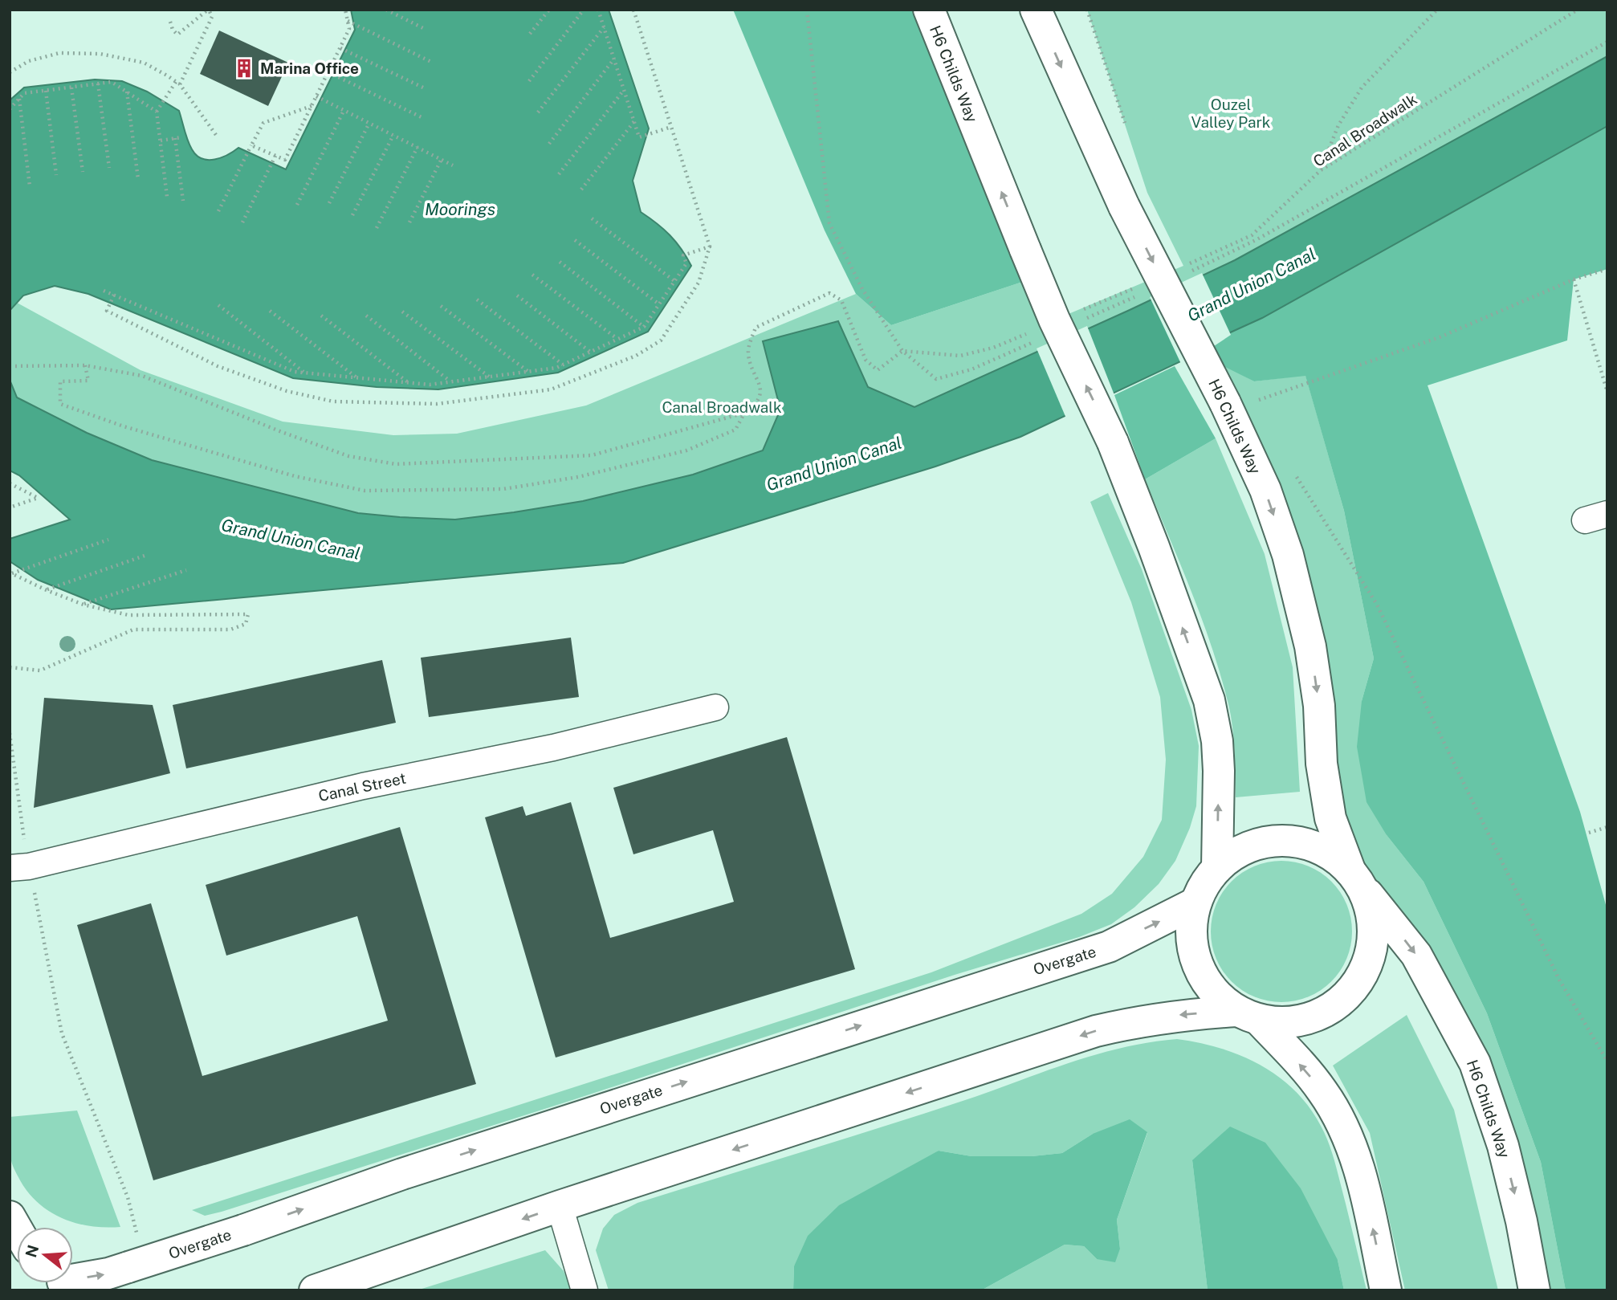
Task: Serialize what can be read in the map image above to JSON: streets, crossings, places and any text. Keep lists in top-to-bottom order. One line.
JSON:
{"streets":{"street":["H6 Childs Way","Canal Street","Overgate"],"path":["Canal Broadwalk"]},"crossings":[["H6 Childs Way","Overgate"]],"water":["Moorings","Grand Union Canal"],"parks":["Ouzel Valley Park","Canal Broadwalk"],"places":{"building":["Marina Office"]},"north":"left"}
